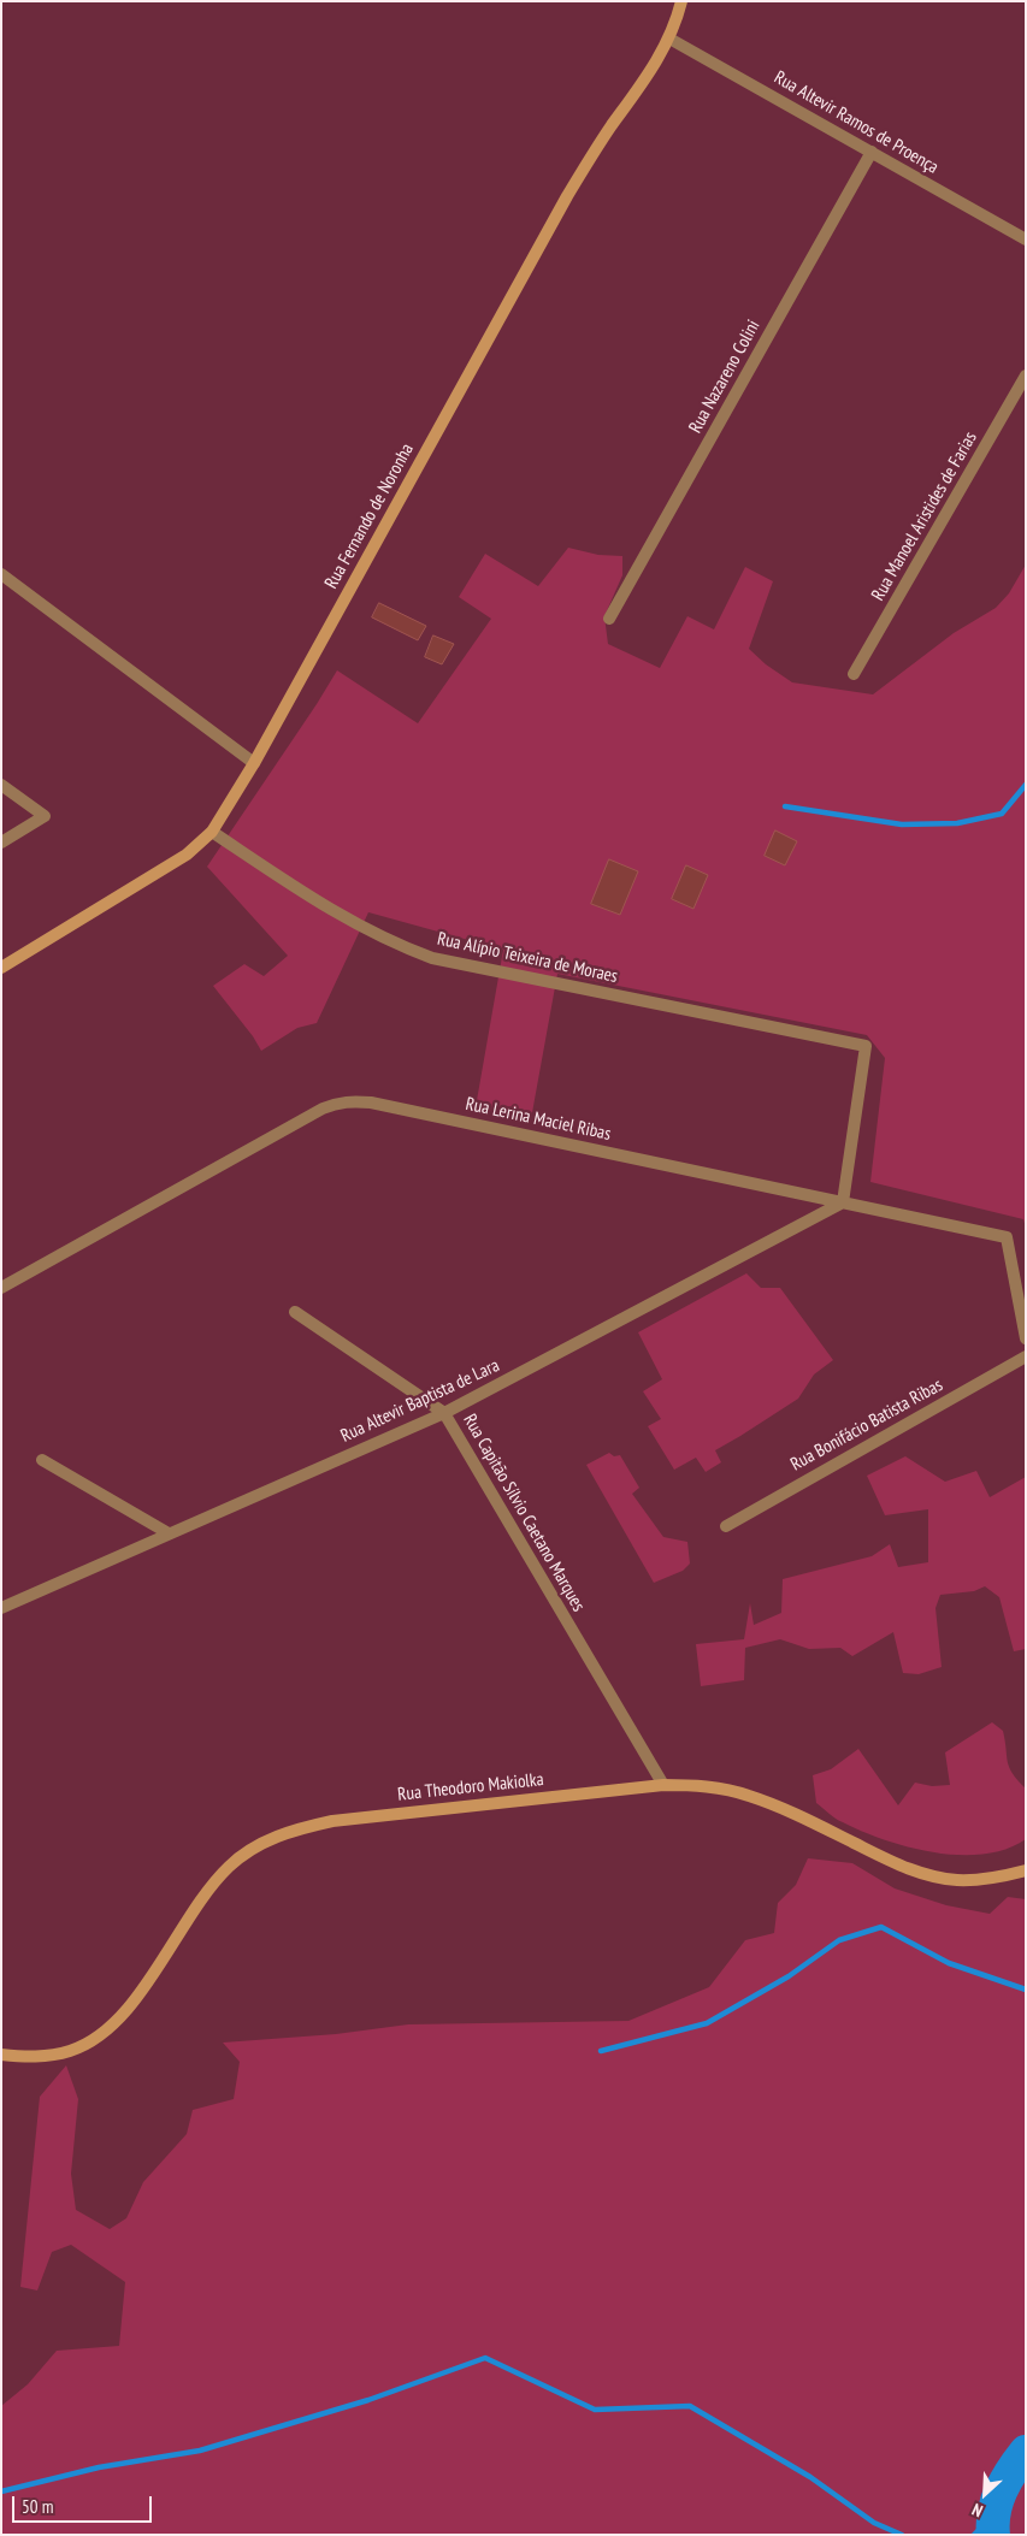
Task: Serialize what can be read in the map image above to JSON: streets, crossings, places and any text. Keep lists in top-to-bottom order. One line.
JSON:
{"streets":{"main road":["Rua Fernando de Noronha","Rua Theodoro Makiolka"],"street":["Rua Altevir Ramos de Proença","Rua Nazareno Colini","Rua Manoel Aristides de Farias","Rua Alípio Teixeira de Moraes","Rua Lerina Maciel Ribas","Rua Altevir Baptista de Lara","Rua Bonifácio Batista Ribas","Rua Capitão Sílvio Caetano Marques"]},"crossings":[["Rua Altevir Ramos de Proença","Rua Nazareno Colini"],["Rua Altevir Ramos de Proença","Rua Fernando de Noronha"],["Rua Fernando de Noronha","Rua Alípio Teixeira de Moraes"],["Rua Alípio Teixeira de Moraes","Rua Lerina Maciel Ribas"],["Rua Alípio Teixeira de Moraes","Rua Altevir Baptista de Lara"],["Rua Lerina Maciel Ribas","Rua Altevir Baptista de Lara"],["Rua Altevir Baptista de Lara","Rua Capitão Sílvio Caetano Marques"],["Rua Capitão Sílvio Caetano Marques","Rua Theodoro Makiolka"]],"scale_bar":"50 m","north":"bottom left"}
